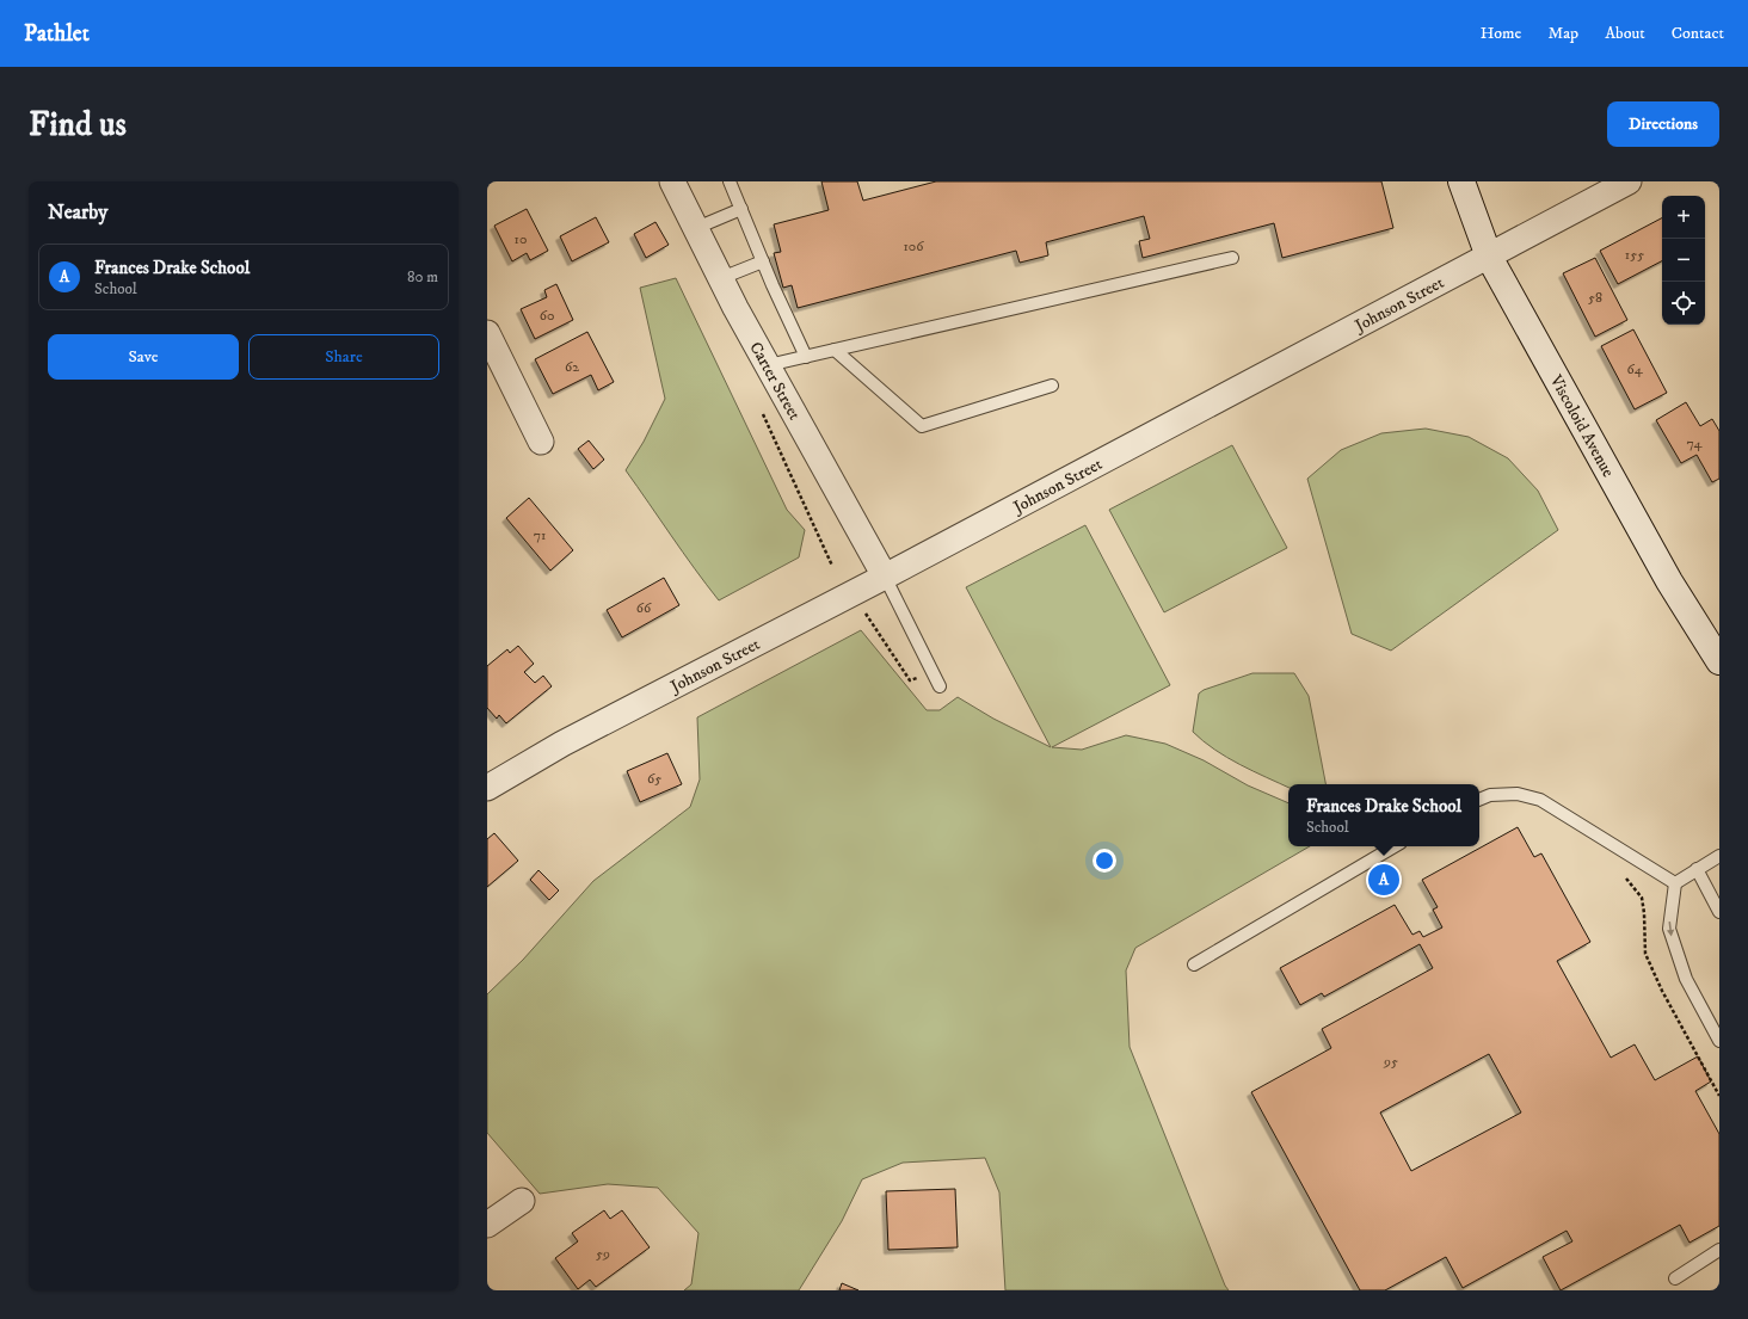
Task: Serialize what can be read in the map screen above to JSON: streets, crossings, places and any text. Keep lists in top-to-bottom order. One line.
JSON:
{"streets":{"main road":["Viscoloid Avenue"],"street":["Johnson Street","Carter Street"]},"crossings":[["Johnson Street","Carter Street"],["Johnson Street","Viscoloid Avenue"]],"house_numbers":["10","106","155","58","60","62","64","74","71","66","65","95","59"],"page":{"header":"Pathlet","nav":["Home","Map","About","Contact"],"buttons":["Directions",["Save","Share"]],"title":"Find us","heading":"Nearby","map_buttons":["+","−"],"list":[{"mark":"A","name":"Frances Drake School","note":"School","value":"80 m"}],"popup":["Frances Drake School","School"],"pins":"A"}}
